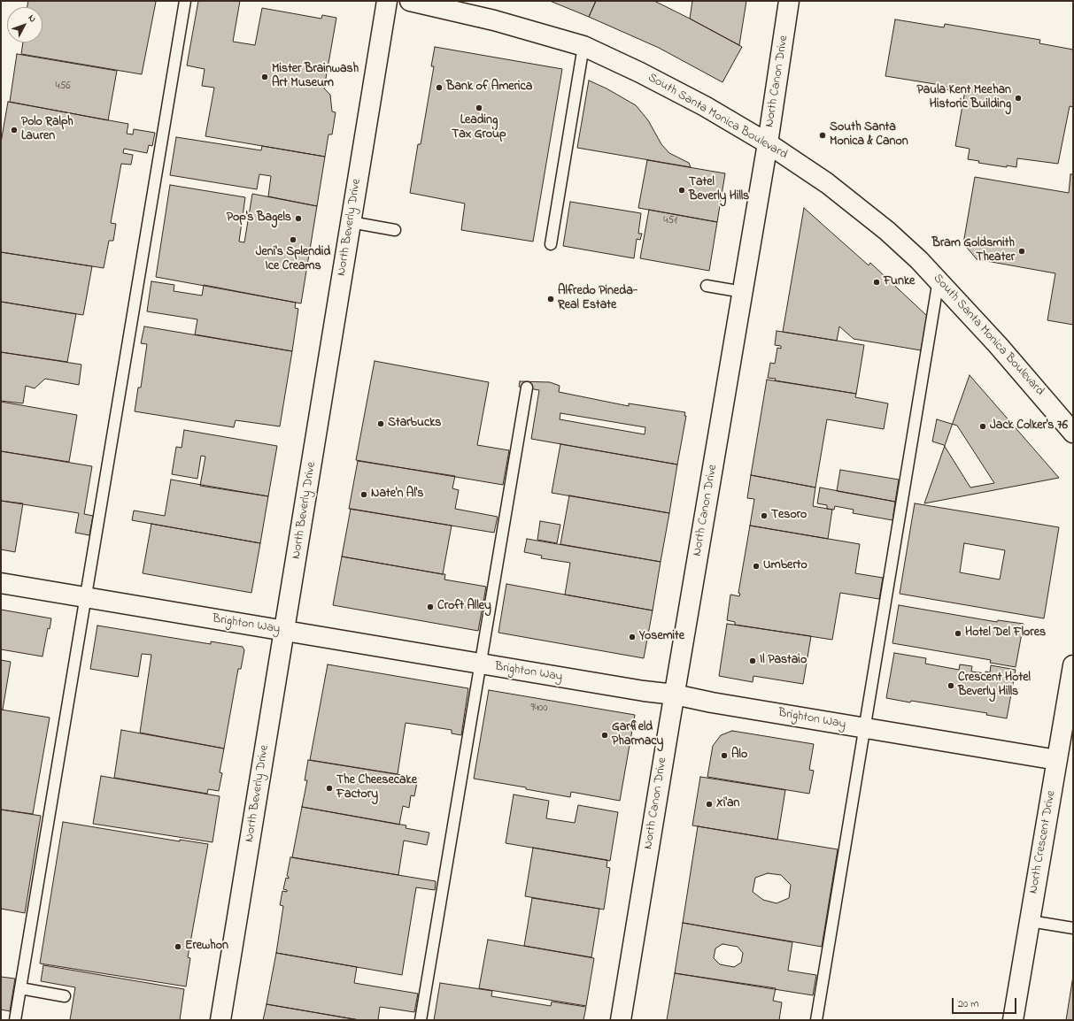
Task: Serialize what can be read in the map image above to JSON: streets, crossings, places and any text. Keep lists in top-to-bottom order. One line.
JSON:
{"streets":{"street":["North Canon Drive","South Santa Monica Boulevard","North Beverly Drive","Brighton Way","North Crescent Drive"]},"crossings":[["North Canon Drive","South Santa Monica Boulevard"],["North Canon Drive","Brighton Way"],["North Beverly Drive","Brighton Way"],["Brighton Way","North Crescent Drive"]],"places":["Mister Brainwash Art Museum","Bank of America","Paula Kent Meehan Historic Building","Leading Tax Group","Polo Ralph Lauren","South Santa Monica & Canon","Tatel Beverly Hills","Pop's Bagels","Jeni's Splendid Ice Creams","Bram Goldsmith Theater","Funke","Alfredo Pineda- Real Estate","Starbucks","Jack Colker's 76","Nate'n Al's","Tesoro","Umberto","Croft Alley","Hotel Del Flores","Yosemite","Il Pastaio","Crescent Hotel Beverly Hills","Garfield Pharmacy","Alo","The Cheesecake Factory","Xi'an","Erewhon"],"house_numbers":["456","451","9400"],"scale_bar":"20 m","north":"top right"}
